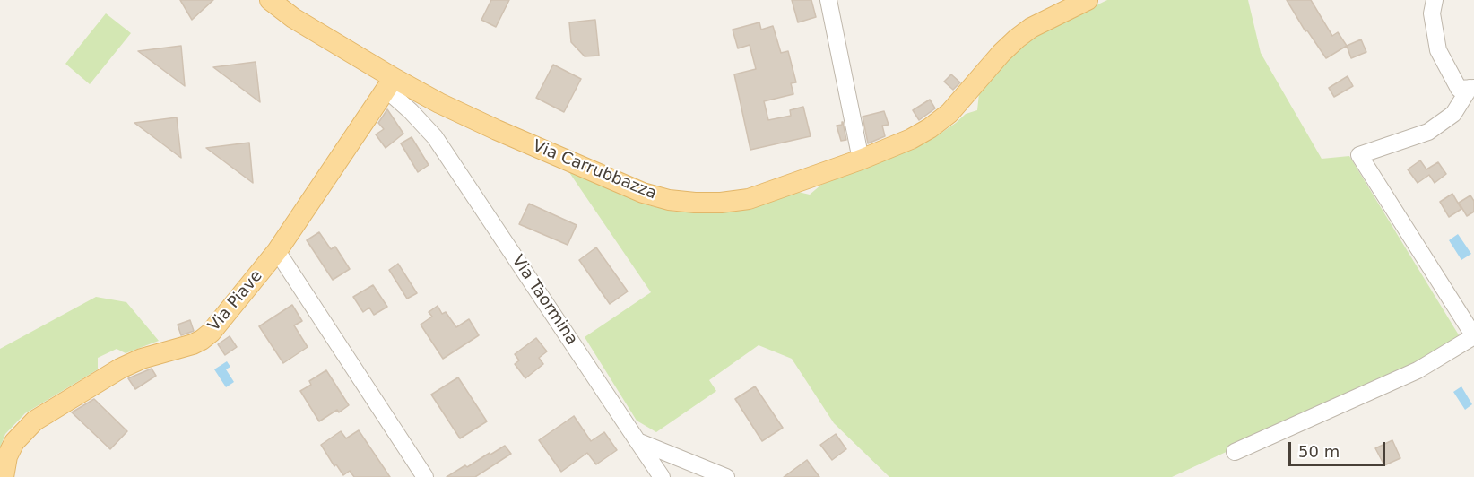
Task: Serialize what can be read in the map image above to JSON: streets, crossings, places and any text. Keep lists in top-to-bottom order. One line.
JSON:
{"streets":{"main road":["Via Carrubbazza","Via Piave"],"street":["Via Taormina"]},"crossings":[["Via Carrubbazza","Via Taormina"],["Via Carrubbazza","Via Piave"],["Via Taormina","Via Piave"]],"scale_bar":"50 m"}
